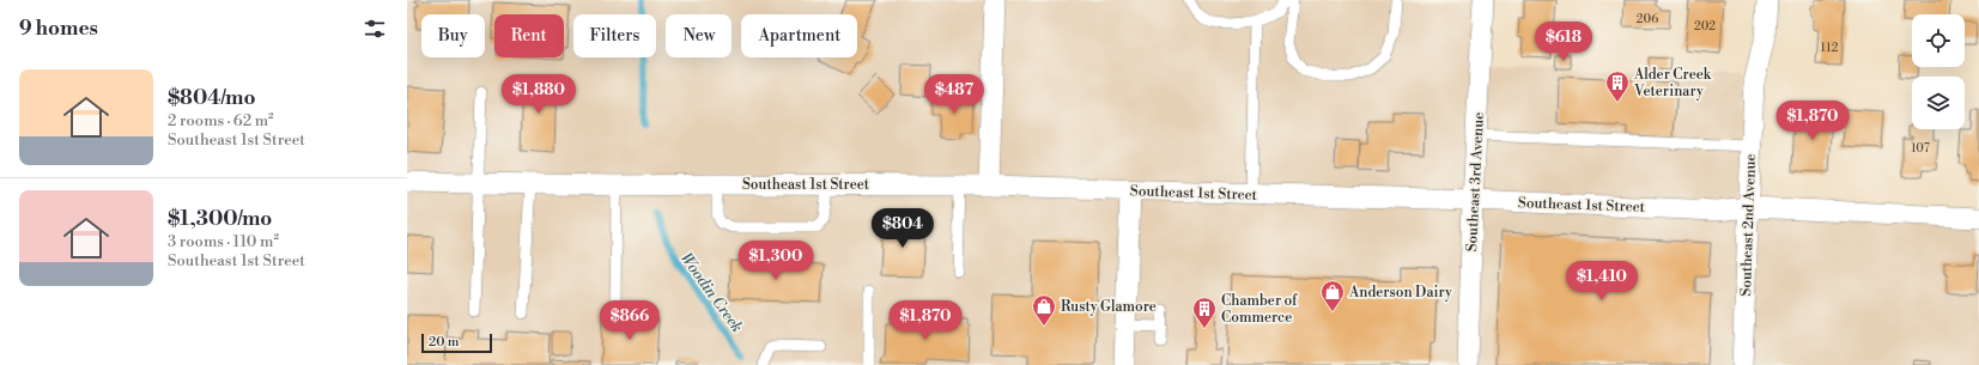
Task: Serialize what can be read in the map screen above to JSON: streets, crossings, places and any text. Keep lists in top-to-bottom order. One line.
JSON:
{"streets":{"street":["Southeast 3rd Avenue","Southeast 1st Street","Southeast 2nd Avenue"]},"crossings":[["Southeast 3rd Avenue","Southeast 1st Street"],["Southeast 1st Street","Southeast 2nd Avenue"]],"water":["Woodin Creek"],"places":{"building":["Alder Creek Veterinary","Chamber of Commerce"],"shop":["Anderson Dairy","Rusty Glamore"]},"house_numbers":["206","202","112","107"],"scale_bar":"20 m","page":{"heading":"9 homes","chip":["Buy","Rent","Filters","New","Apartment"],"price":["$618","$1,880","$487","$1,870","$804","$1,300","$1,410","$866","$1,870"],"list":[{"name":"$804/mo","note":"2 rooms · 62 m² · Southeast 1st Street"},{"name":"$1,300/mo","note":"3 rooms · 110 m² · Southeast 1st Street"}],"scale":"20 m"}}
